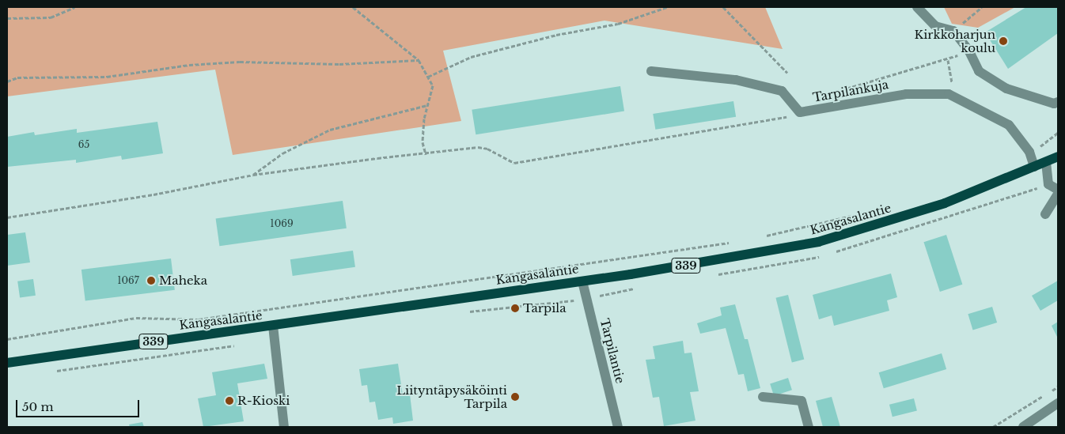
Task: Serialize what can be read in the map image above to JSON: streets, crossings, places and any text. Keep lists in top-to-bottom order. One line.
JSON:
{"streets":{"main road":["Kangasalantie","339"],"street":["Tarpilankuja","Tarpilantie"]},"crossings":[["Tarpilankuja","Kangasalantie"],["Kangasalantie","Tarpilantie"]],"places":["Kirkkoharjun koulu","Maheka","Tarpila","Liityntäpysäköinti Tarpila","R-Kioski"],"house_numbers":["65","1069","1067"],"scale_bar":"50 m"}
